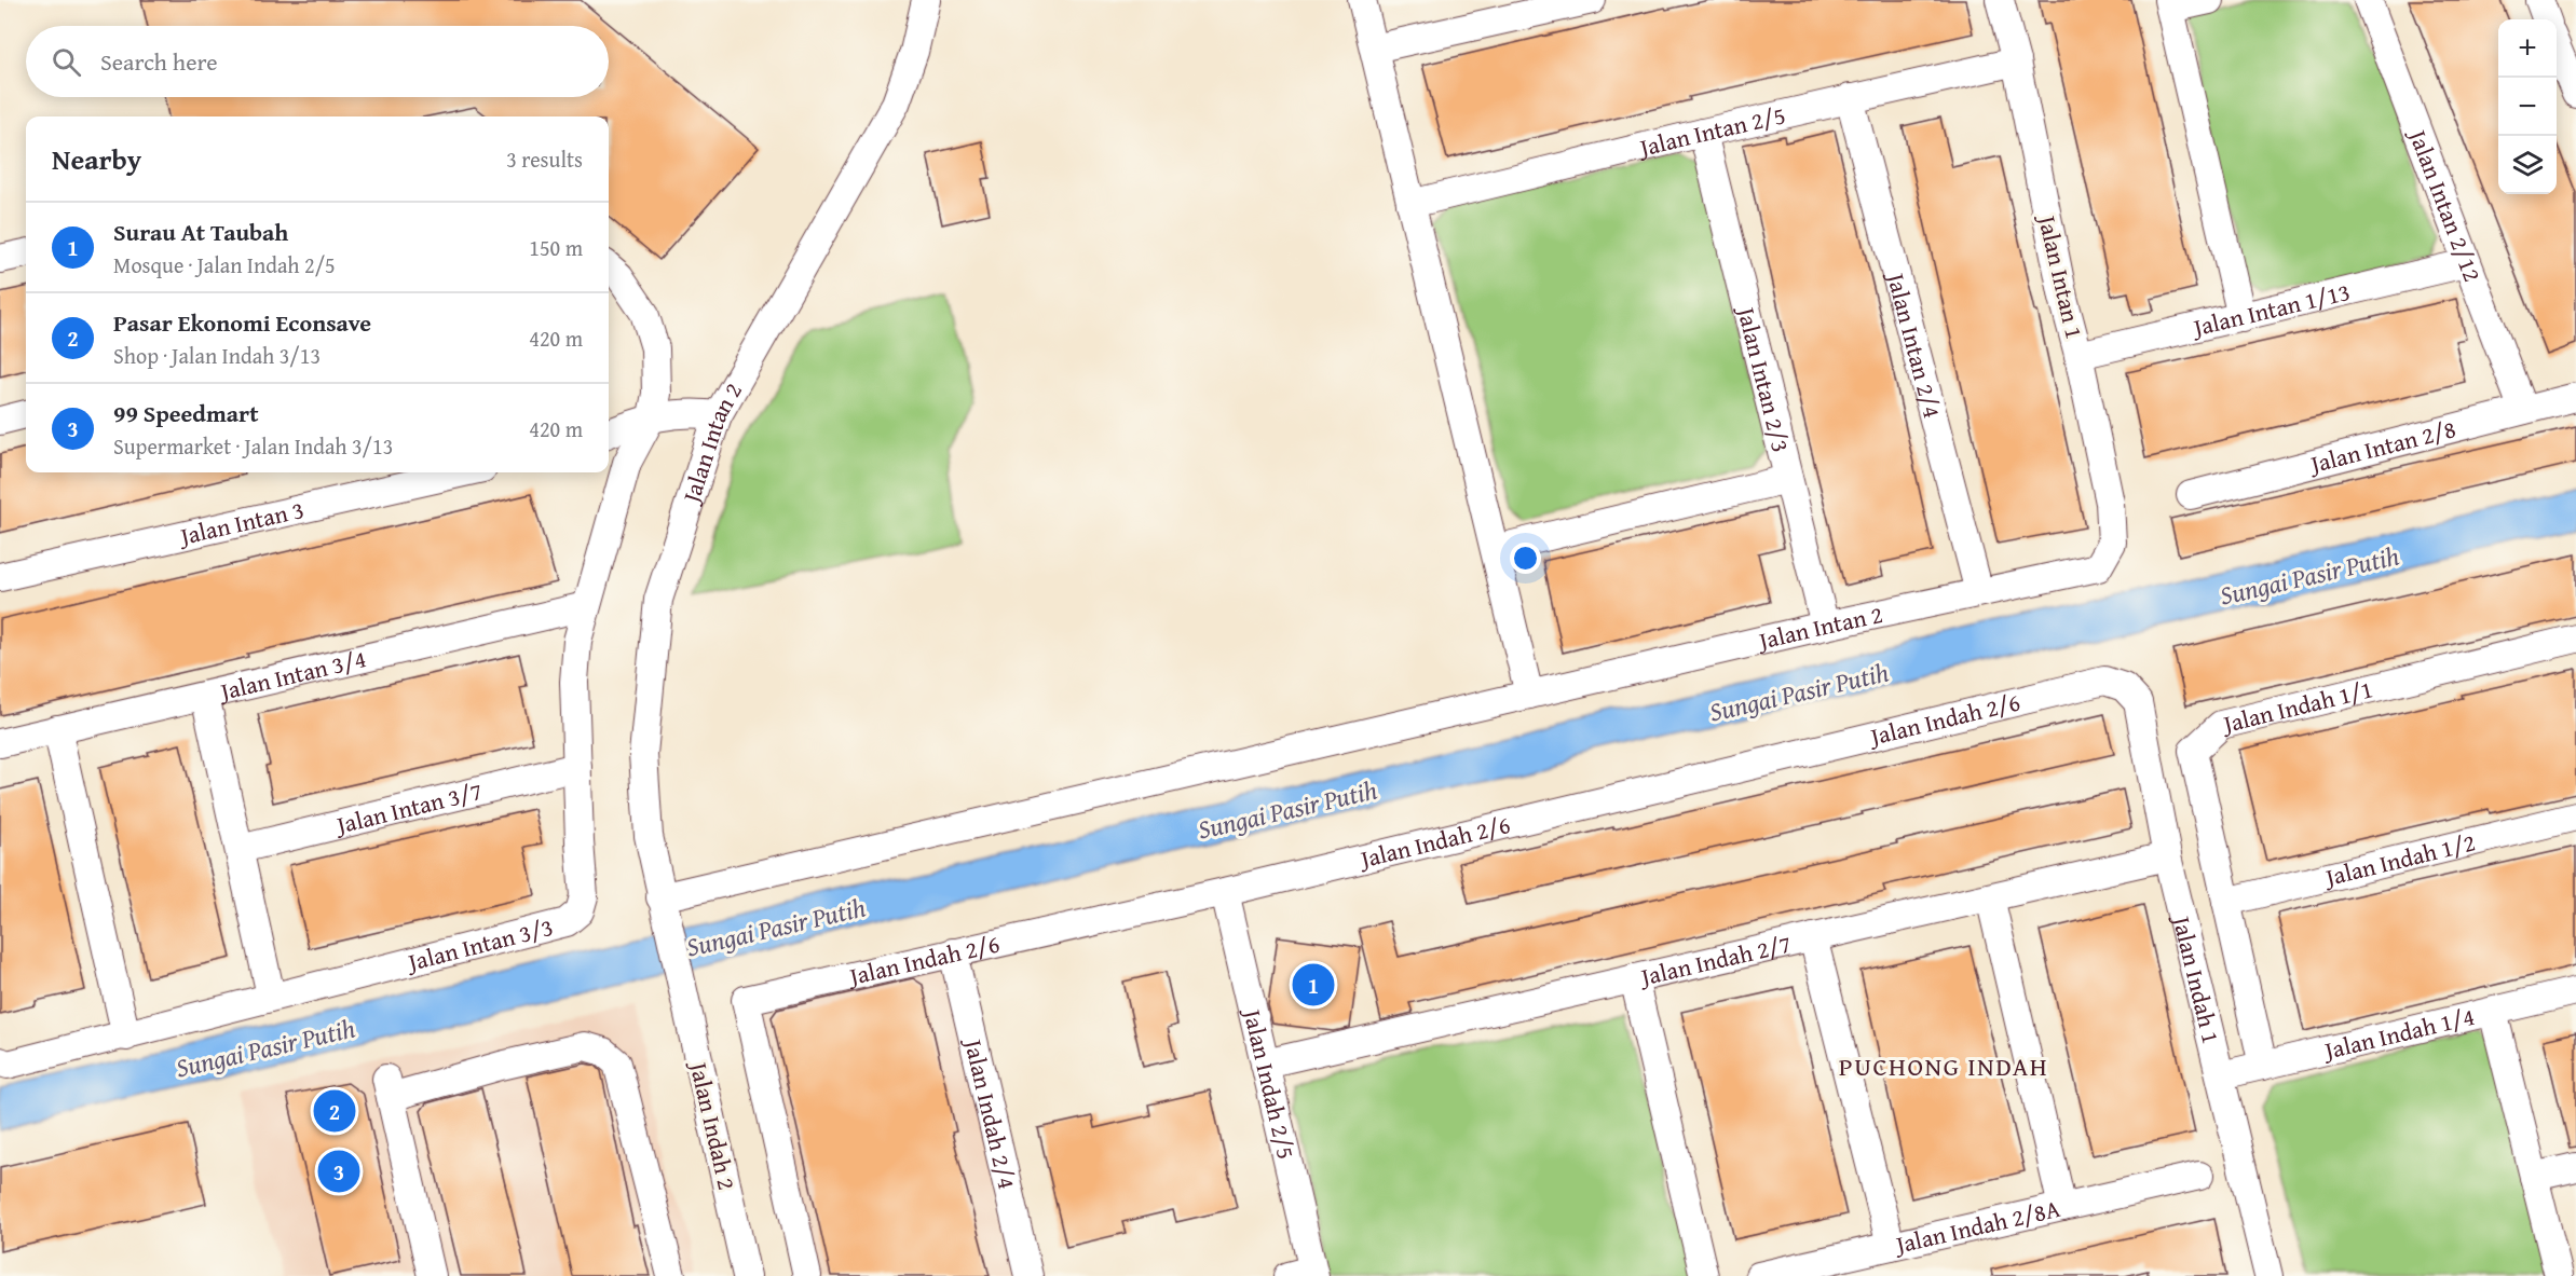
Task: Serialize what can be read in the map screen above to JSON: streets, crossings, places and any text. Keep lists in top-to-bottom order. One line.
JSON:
{"streets":{"street":["Jalan Intan 2/5","Jalan Intan 2/12","Jalan Intan 1","Jalan Intan 1/13","Jalan Intan 2/4","Jalan Intan 2/3","Jalan Intan 2","Jalan Intan 2/8","Jalan Intan 3","Jalan Intan 3/4","Jalan Indah 1/1","Jalan Indah 2/6","Jalan Intan 3/7","Jalan Indah 1/2","Jalan Intan 3/3","Jalan Indah 2/7","Jalan Indah 1","Jalan Indah 1/4","Jalan Indah 2/5","Jalan Indah 2/4","Jalan Indah 2","Jalan Indah 2/8A"]},"crossings":[["Jalan Intan 2/5","Jalan Intan 1"],["Jalan Intan 2/5","Jalan Intan 2/4"],["Jalan Intan 2/5","Jalan Intan 2/3"],["Jalan Intan 2/12","Jalan Intan 1/13"],["Jalan Intan 2/12","Jalan Intan 2/8"],["Jalan Intan 1","Jalan Intan 1/13"],["Jalan Intan 1","Jalan Intan 2"],["Jalan Intan 2/4","Jalan Intan 2"],["Jalan Intan 2/3","Jalan Intan 2"],["Jalan Intan 2","Jalan Indah 2"],["Jalan Intan 3/4","Jalan Intan 3/3"],["Jalan Indah 1/1","Jalan Indah 1/2"],["Jalan Indah 1/1","Jalan Indah 1/4"],["Jalan Indah 2/6","Jalan Indah 1"],["Jalan Indah 2/6","Jalan Indah 2/5"],["Jalan Indah 2/6","Jalan Indah 2/4"],["Jalan Intan 3/7","Jalan Intan 3/3"],["Jalan Indah 2/7","Jalan Indah 1"],["Jalan Indah 2/7","Jalan Indah 2/5"],["Jalan Indah 1","Jalan Indah 1/4"]],"districts":["PUCHONG INDAH"],"water":["Sungai Pasir Putih"],"page":{"map_buttons":["+","−"],"search":"Search here","heading":["Nearby","3 results"],"list":[{"mark":"1","name":"Surau At Taubah","note":"Mosque · Jalan Indah 2/5","value":"150 m"},{"mark":"2","name":"Pasar Ekonomi Econsave","note":"Shop · Jalan Indah 3/13","value":"420 m"},{"mark":"3","name":"99 Speedmart","note":"Supermarket · Jalan Indah 3/13","value":"420 m"}],"pins":["1","2","3"]}}
